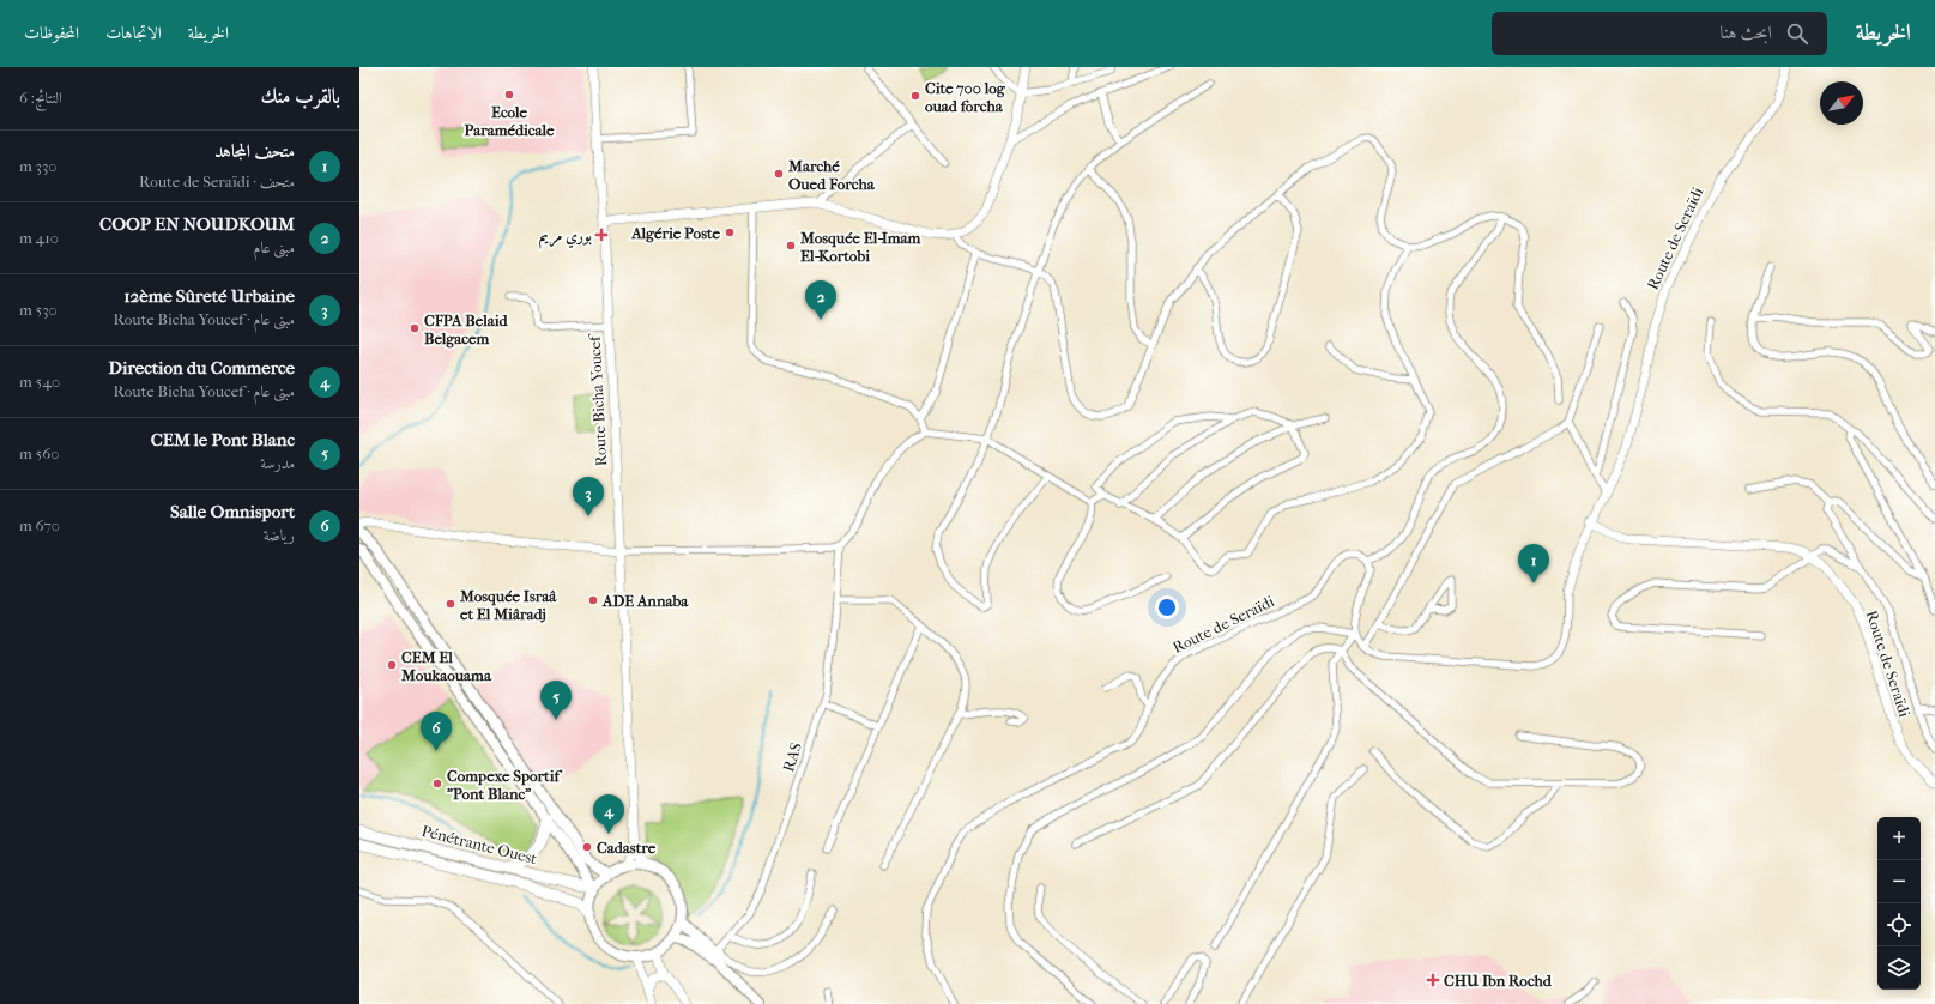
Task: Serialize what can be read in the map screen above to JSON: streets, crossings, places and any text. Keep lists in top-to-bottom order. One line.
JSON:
{"streets":{"highway":["Pénétrante Ouest"],"main road":["Route de Seraïdi","Route Bicha Youcef"],"street":["RAS"]},"places":{"other":["Ecole Paramédicale","Cite 700 log ouad forcha","Marché Oued Forcha","Algérie Poste","Mosquée El-Imam El-Kortobi","CFPA Belaid Belgacem","ADE Annaba","Mosquée Israâ et El Miâradj","CEM El Moukaouama","Compexe Sportif \"Pont Blanc\"","Cadastre"],"health":["بوري مريم","CHU Ibn Rochd"]},"north":"top right","page":{"header":"الخريطة","search":"ابحث هنا","nav":["الخريطة","الاتجاهات","المحفوظات"],"heading":["بالقرب منك","النتائج: 6"],"list":[{"mark":"1","name":"متحف المجاهد","note":"متحف · Route de Seraïdi","value":"330 m"},{"mark":"2","name":"COOP EN NOUDKOUM","note":"مبنى عام","value":"410 m"},{"mark":"3","name":"12ème Sûreté Urbaine","note":"مبنى عام · Route Bicha Youcef","value":"530 m"},{"mark":"4","name":"Direction du Commerce","note":"مبنى عام · Route Bicha Youcef","value":"540 m"},{"mark":"5","name":"CEM le Pont Blanc","note":"مدرسة","value":"560 m"},{"mark":"6","name":"Salle Omnisport","note":"رياضة","value":"670 m"}],"pins":["2","3","1","5","6","4"],"map_buttons":["+","−"]}}
